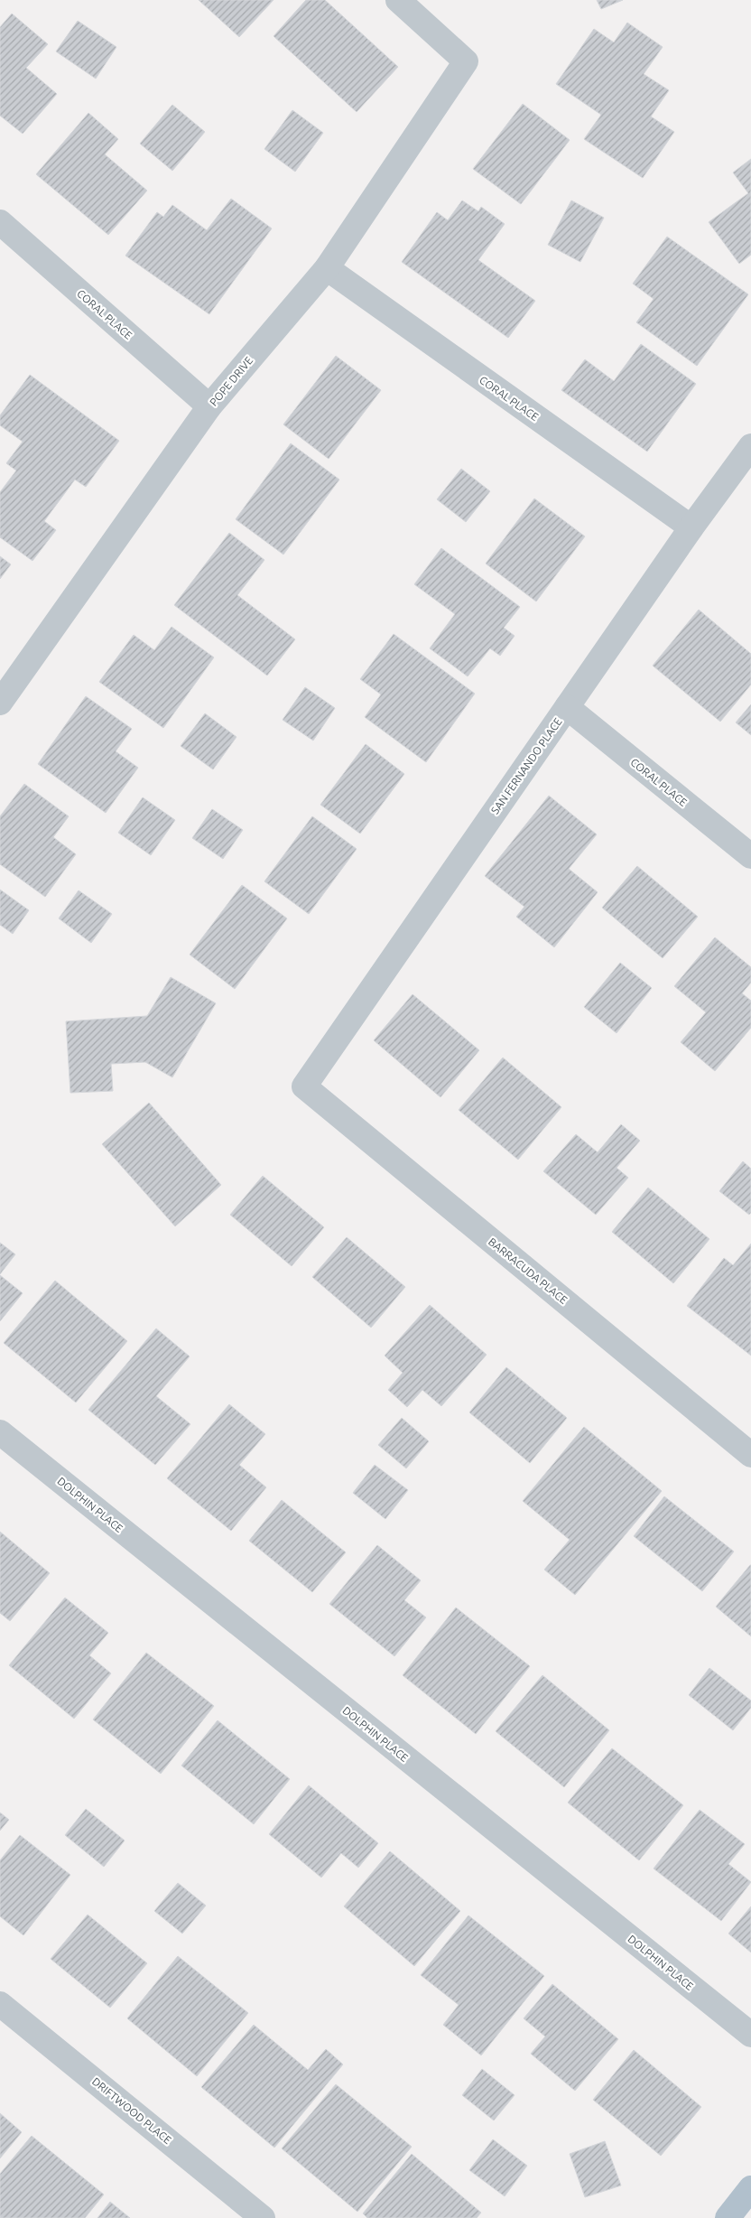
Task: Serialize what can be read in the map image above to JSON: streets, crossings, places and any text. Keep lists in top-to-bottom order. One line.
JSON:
{"streets":{"street":["CORAL PLACE","POPE DRIVE","SAN FERNANDO PLACE","BARRACUDA PLACE","DOLPHIN PLACE","DRIFTWOOD PLACE"]},"crossings":[["CORAL PLACE","POPE DRIVE"],["CORAL PLACE","SAN FERNANDO PLACE"],["SAN FERNANDO PLACE","BARRACUDA PLACE"]]}
